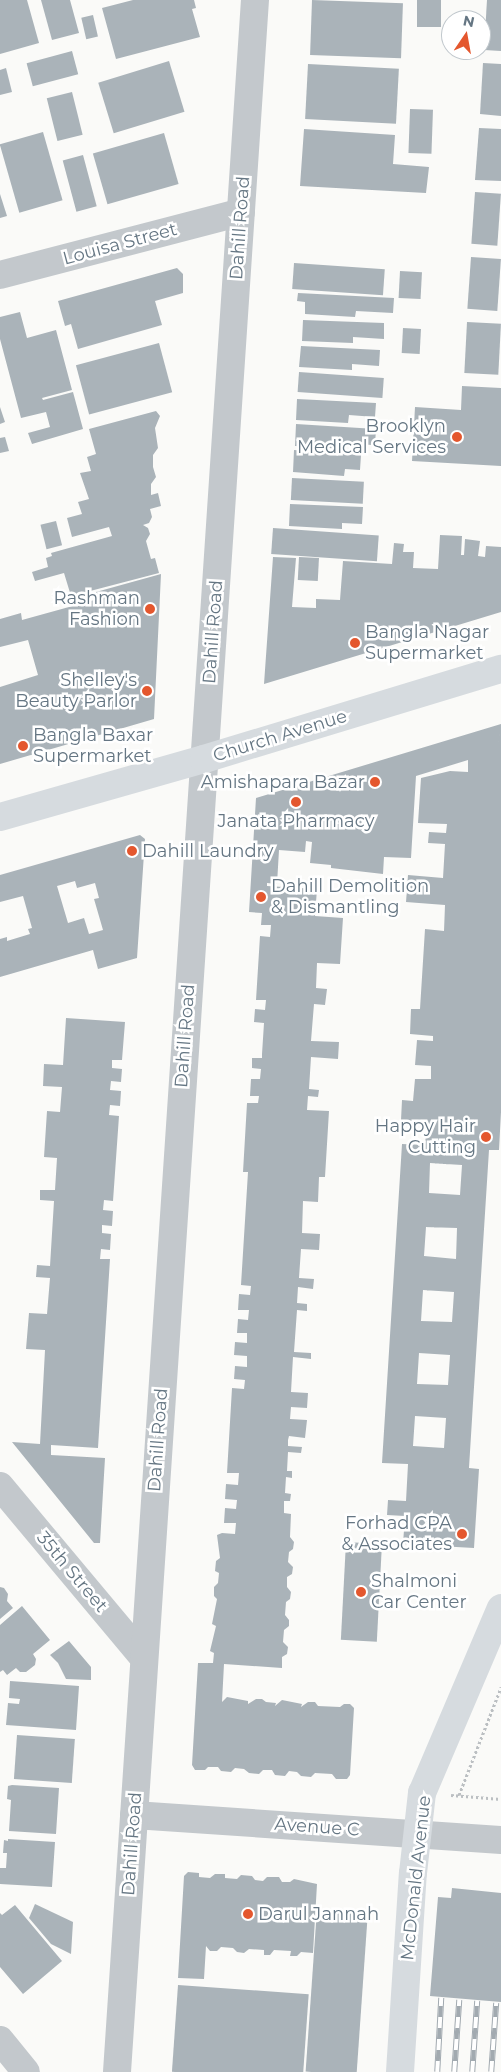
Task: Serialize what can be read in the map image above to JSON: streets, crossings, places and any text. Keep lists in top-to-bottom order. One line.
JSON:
{"streets":{"main road":["Church Avenue","McDonald Avenue"],"street":["Dahill Road","Louisa Street","35th Street","Avenue C"]},"crossings":[["Dahill Road","Louisa Street"],["Dahill Road","Church Avenue"],["Dahill Road","35th Street"],["Dahill Road","Avenue C"],["Avenue C","McDonald Avenue"]],"places":["Brooklyn Medical Services","Rashman Fashion","Bangla Nagar Supermarket","Shelley's Beauty Parlor","Bangla Baxar Supermarket","Amishapara Bazar","Janata Pharmacy","Dahill Laundry","Dahill Demolition & Dismantling","Happy Hair Cutting","Forhad CPA & Associates","Shalmoni Car Center","Darul Jannah"],"north":"top"}
